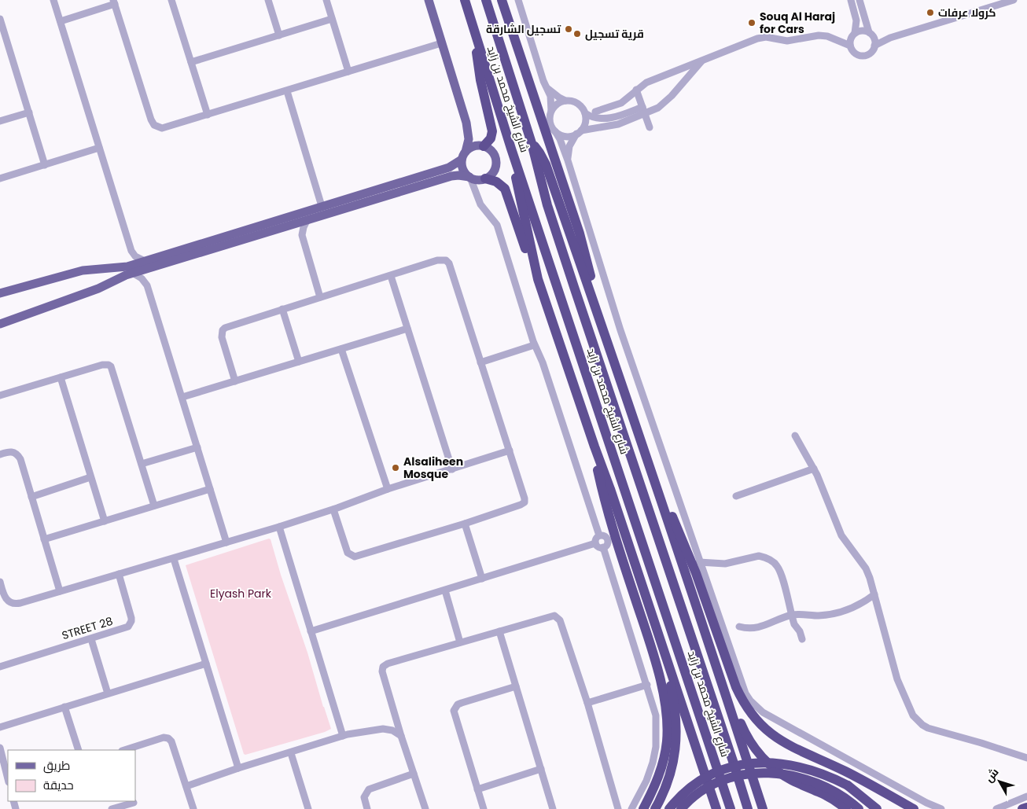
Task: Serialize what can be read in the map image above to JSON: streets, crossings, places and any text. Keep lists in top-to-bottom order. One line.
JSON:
{"streets":{"highway":["شارع الشيخ محمد بن زايد"],"street":["STREET 28"]},"parks":["Elyash Park"],"places":["كرولا عرفات","Souq Al Haraj for Cars","تسجيل الشارقة","قرية تسجيل","Alsaliheen Mosque"],"legend":["طريق","حديقة"],"north":"top left"}
